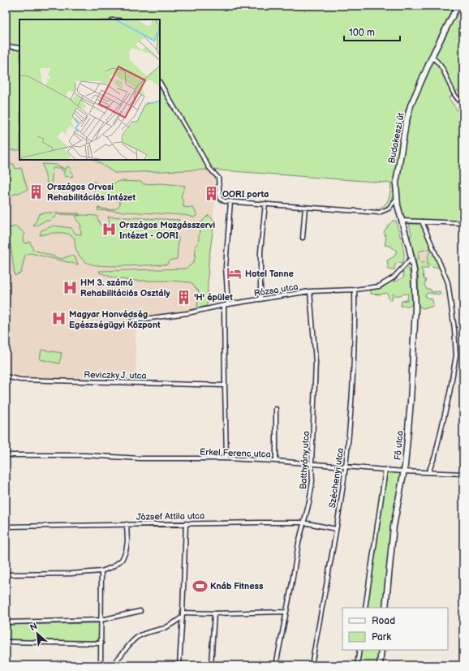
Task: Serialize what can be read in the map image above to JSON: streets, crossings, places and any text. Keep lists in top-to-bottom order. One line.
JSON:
{"streets":{"main road":["Budakeszi út","Fő utca"],"street":["Rózsa utca","Reviczky J. utca","Erkel Ferenc utca","Batthyány utca","Széchenyi utca","József Attila utca"]},"crossings":[["Budakeszi út","Rózsa utca"],["Budakeszi út","Fő utca"],["Rózsa utca","Batthyány utca"],["Rózsa utca","Széchenyi utca"],["Fő utca","Erkel Ferenc utca"],["Erkel Ferenc utca","Batthyány utca"],["Erkel Ferenc utca","Széchenyi utca"],["Batthyány utca","József Attila utca"],["Széchenyi utca","József Attila utca"]],"places":{"building":["Országos Orvosi Rehabilitációs Intézet","OORI porta","'H' épület"],"hospital":["Országos Mozgásszervi Intézet - OORI","HM 3. számú Rehabilitációs Osztály","Magyar Honvédség Egészségügyi Központ"],"hotel":["Hotel Tanne"],"sports":["Knáb Fitness"]},"legend":["Road","Park"],"scale_bar":"100 m","north":"top left"}
